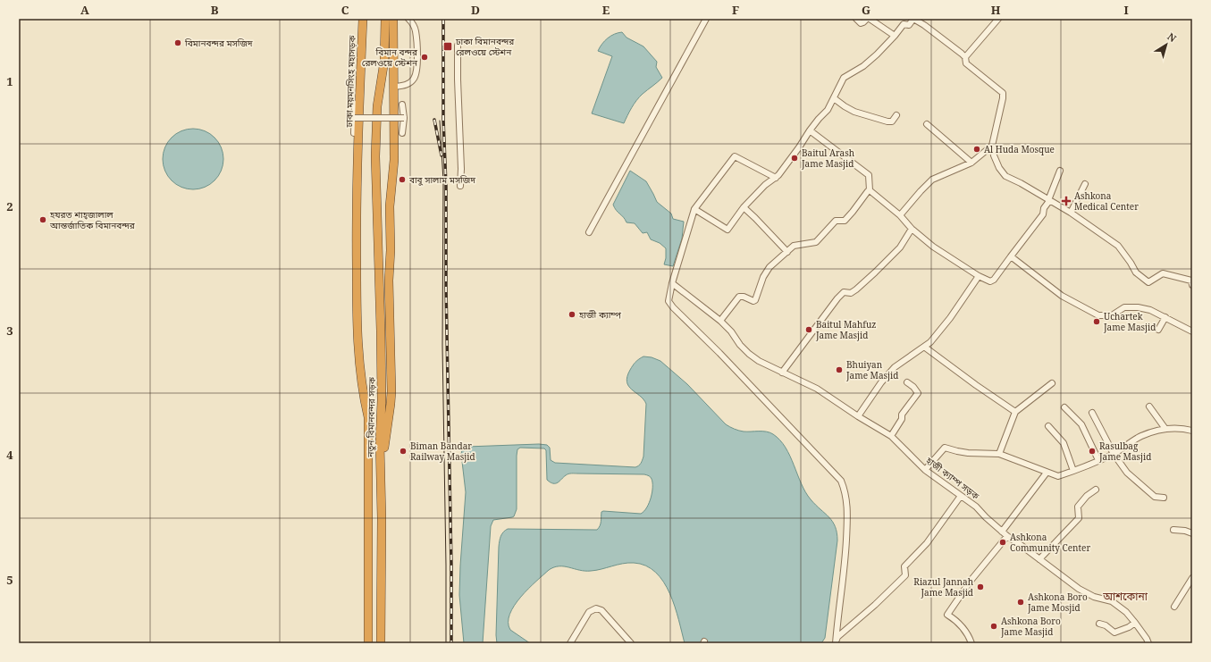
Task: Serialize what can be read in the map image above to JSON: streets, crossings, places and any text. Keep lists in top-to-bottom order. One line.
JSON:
{"streets":{"highway":["ঢাকা ময়মনসিংহ মহাসড়ক","নতুন বিমানবন্দর সড়ক"],"street":["হাজী ক্যাম্প সড়ক"]},"crossings":[["ঢাকা ময়মনসিংহ মহাসড়ক","নতুন বিমানবন্দর সড়ক"]],"districts":["আশকোনা"],"places":{"other":["বিমানবন্দর মসজিদ","বিমান বন্দর রেলওয়ে স্টেশন","Al Huda Mosque","Baitul Arash Jame Masjid","বাবু সালাম মসজিদ","হযরত শাহ্‌জালাল আন্তর্জাতিক বিমানবন্দর","হাজী ক্যাম্প","Uchartek Jame Masjid","Baitul Mahfuz Jame Masjid","Bhuiyan Jame Masjid","Biman Bandar Railway Masjid","Rasulbag Jame Masjid","Ashkona Community Center","Riazul Jannah Jame Masjid","Ashkona Boro Jame Mosjid","Ashkona Boro Jame Masjid"],"transit":["ঢাকা বিমানবন্দর রেলওয়ে স্টেশন"],"health":["Ashkona Medical Center"]},"north":"top right","grid":{"columns":["A","B","C","D","E","F","G","H","I"],"rows":["1","2","3","4","5"]}}
